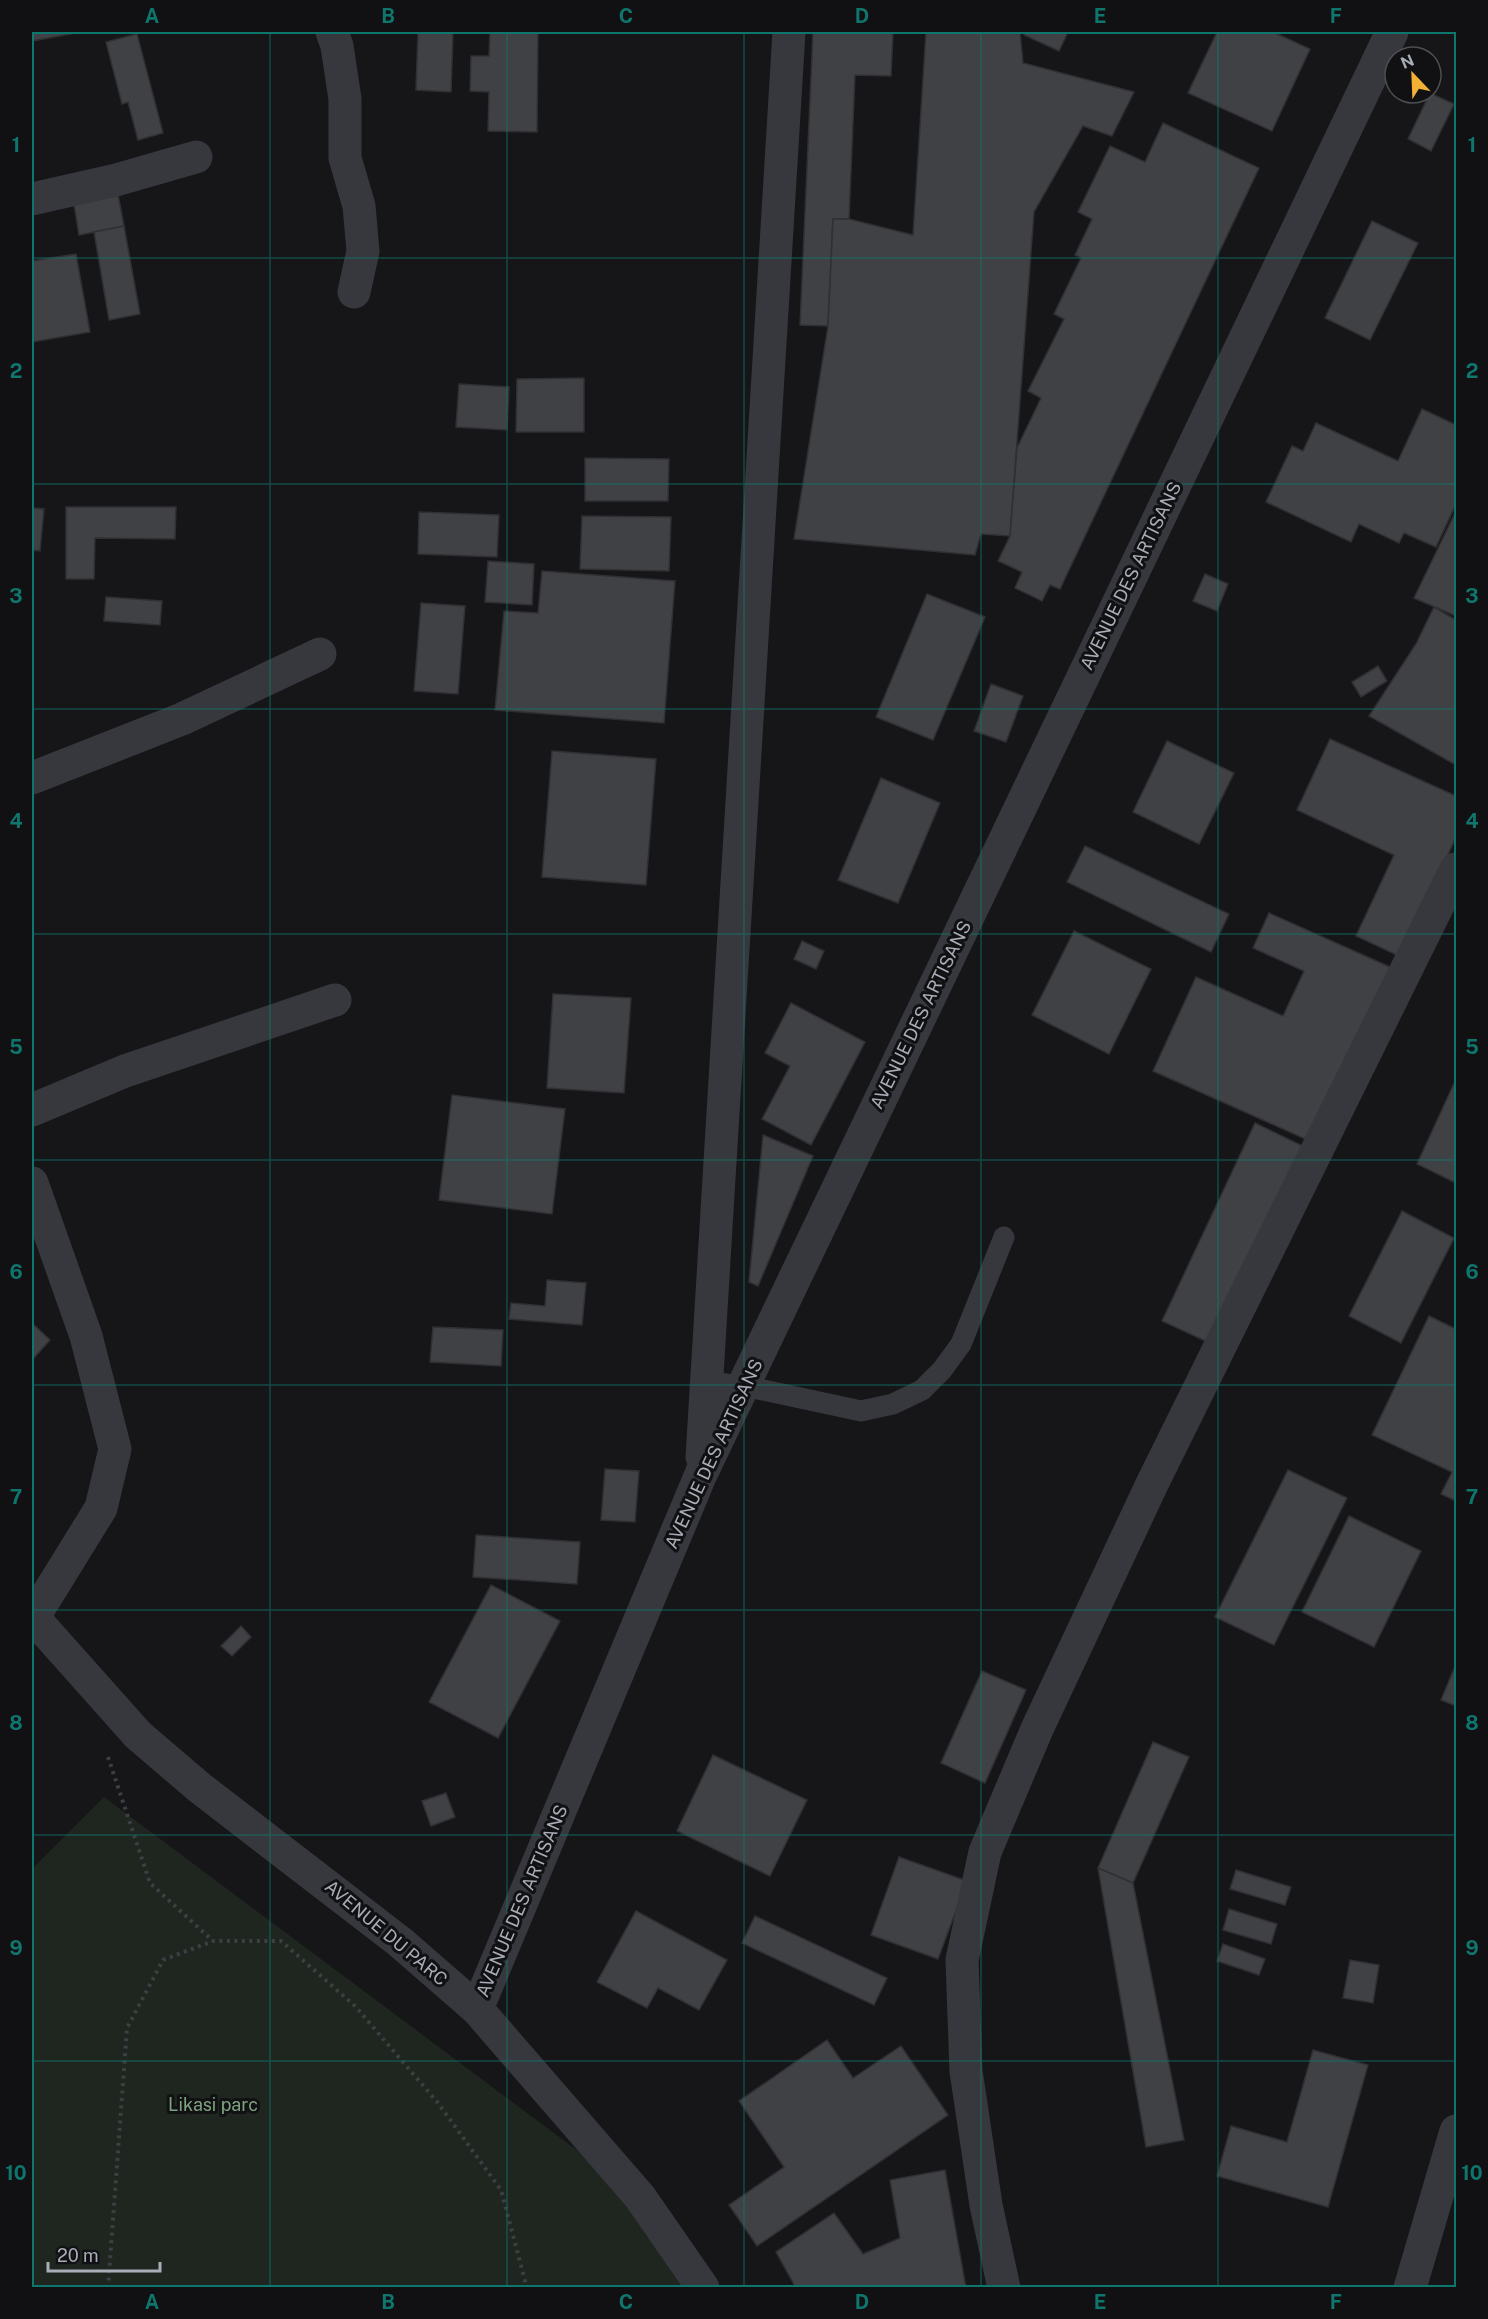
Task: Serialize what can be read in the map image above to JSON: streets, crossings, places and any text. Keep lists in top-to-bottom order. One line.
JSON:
{"streets":{"street":["AVENUE DES ARTISANS","AVENUE DU PARC"]},"crossings":[["AVENUE DES ARTISANS","AVENUE DU PARC"]],"parks":["Likasi parc"],"scale_bar":"20 m","north":"top left","grid":{"columns":["A","B","C","D","E","F"],"rows":["1","2","3","4","5","6","7","8","9","10"]}}
